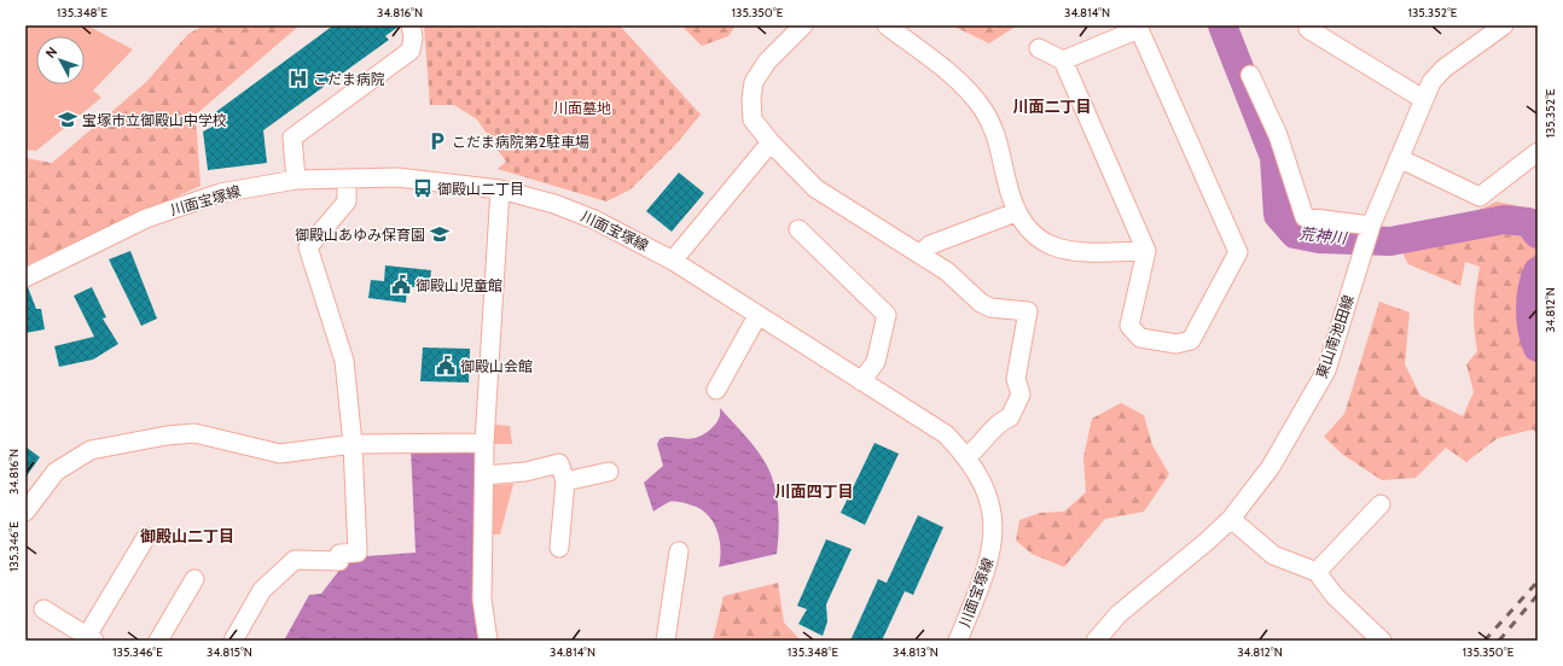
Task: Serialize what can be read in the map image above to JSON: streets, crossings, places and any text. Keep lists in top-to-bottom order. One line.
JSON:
{"streets":{"street":["川面宝塚線","東山南池田線"]},"districts":["川面二丁目","川面四丁目","御殿山二丁目"],"water":["荒神川"],"parks":["川面墓地"],"places":{"hospital":["こだま病院"],"school or university":["宝塚市立御殿山中学校","御殿山あゆみ保育園"],"parking":["こだま病院第2駐車場"],"bus stop":["御殿山二丁目"],"public building":["御殿山児童館","御殿山会館"]},"north":"top left","coordinates":["135.348°E","34.816°N","135.350°E","34.814°N","135.352°E","34.812°N","135.346°E","34.815°N","34.813°N"]}
